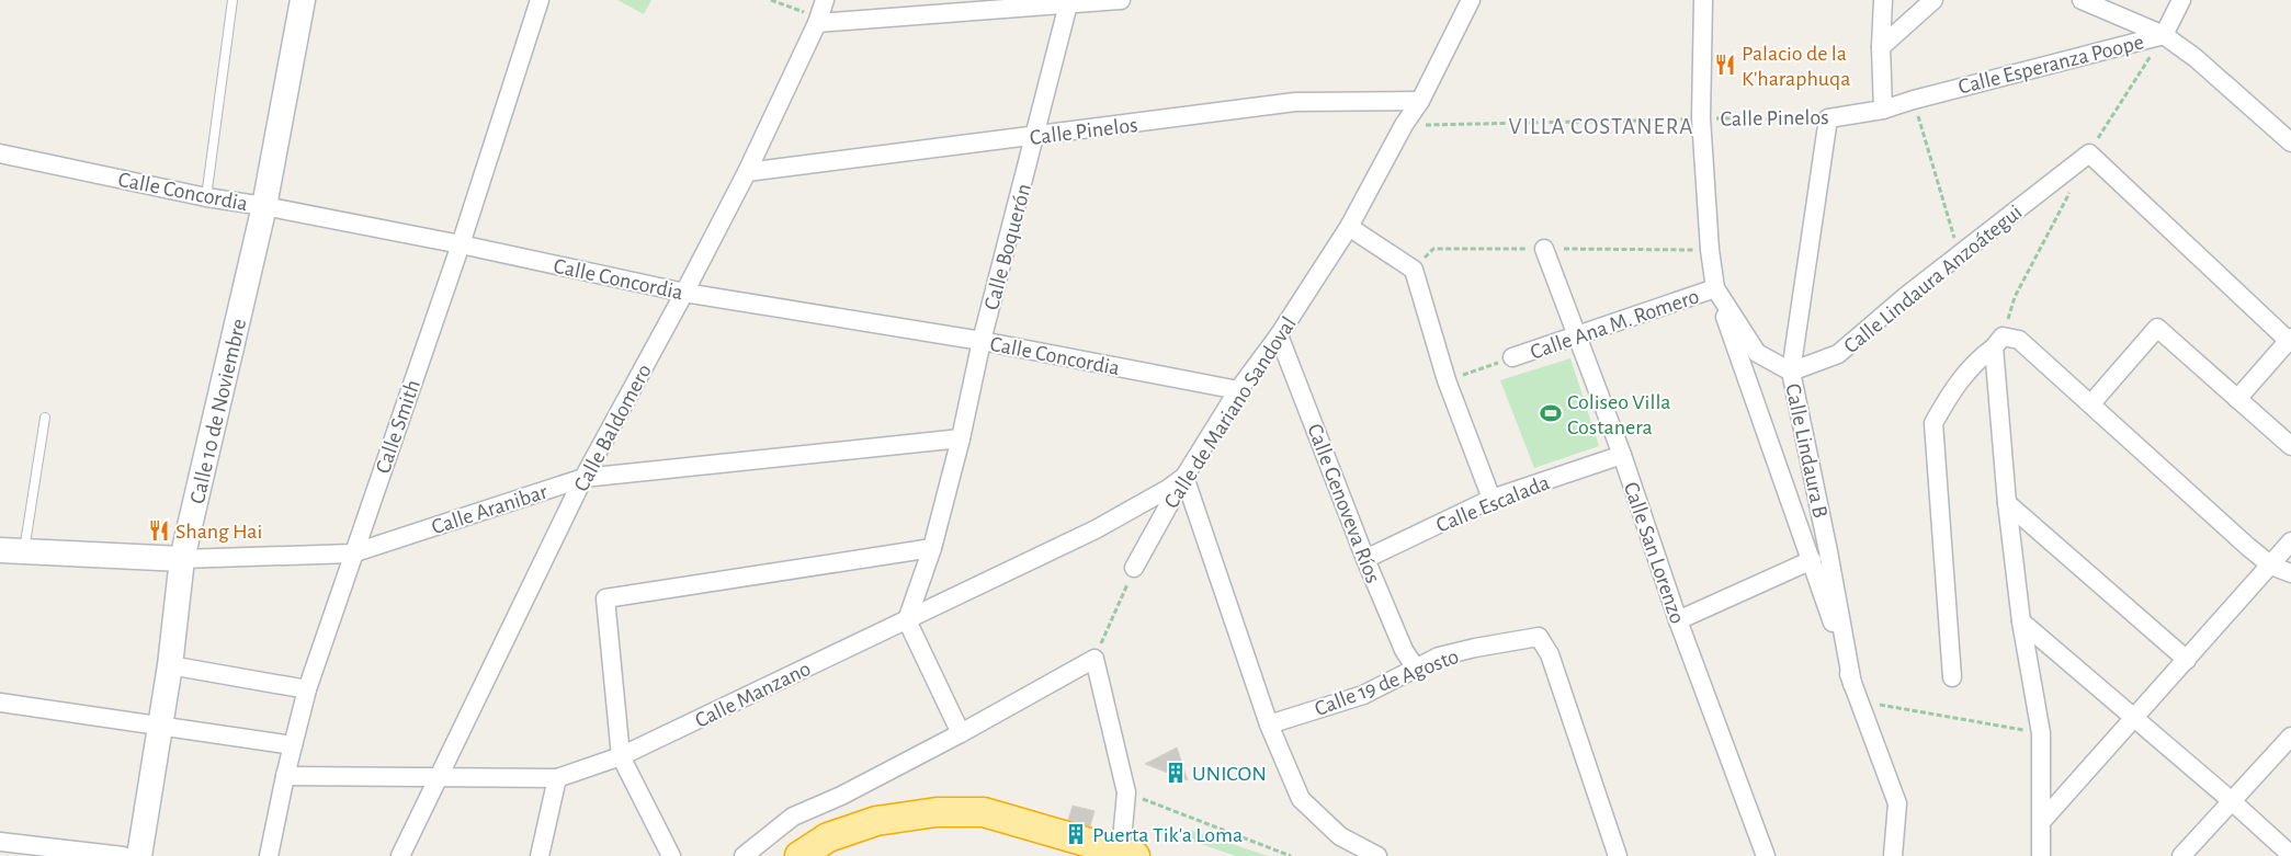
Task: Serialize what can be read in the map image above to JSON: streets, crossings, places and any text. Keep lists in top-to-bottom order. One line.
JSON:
{"streets":{"main road":["Calle 10 de Noviembre"],"street":["Calle Esperanza Poope","Calle Pinelos","Calle Concordia","Calle Boquerón","Calle Lindaura Anzoátegui","Calle Ana M. Romero","Calle de Mariano Sandoval","Calle Smith","Calle Baldomero","Calle Lindaura B","Calle Genoveva Ríos","Calle Escalada","Calle Aranibar","Calle San Lorenzo","Calle 19 de Agosto","Calle Manzano"]},"crossings":[["Calle Esperanza Poope","Calle Pinelos"],["Calle Pinelos","Calle Boquerón"],["Calle Pinelos","Calle de Mariano Sandoval"],["Calle Pinelos","Calle Baldomero"],["Calle Pinelos","Calle Lindaura B"],["Calle Concordia","Calle Boquerón"],["Calle Concordia","Calle 10 de Noviembre"],["Calle Concordia","Calle de Mariano Sandoval"],["Calle Concordia","Calle Smith"],["Calle Concordia","Calle Baldomero"],["Calle Boquerón","Calle Aranibar"],["Calle Boquerón","Calle Manzano"],["Calle Lindaura Anzoátegui","Calle Lindaura B"],["Calle Ana M. Romero","Calle Lindaura B"],["Calle Ana M. Romero","Calle San Lorenzo"],["Calle 10 de Noviembre","Calle Aranibar"],["Calle de Mariano Sandoval","Calle Genoveva Ríos"],["Calle de Mariano Sandoval","Calle Manzano"],["Calle Smith","Calle Aranibar"],["Calle Smith","Calle Manzano"],["Calle Baldomero","Calle Aranibar"],["Calle Baldomero","Calle Manzano"],["Calle Genoveva Ríos","Calle Escalada"],["Calle Genoveva Ríos","Calle 19 de Agosto"],["Calle Escalada","Calle San Lorenzo"]],"districts":["VILLA COSTANERA"],"places":{"restaurant":["Palacio de la K'haraphuqa","Shang Hai"],"sports":["Coliseo Villa Costanera"],"building":["UNICON","Puerta Tik'a Loma"]}}
